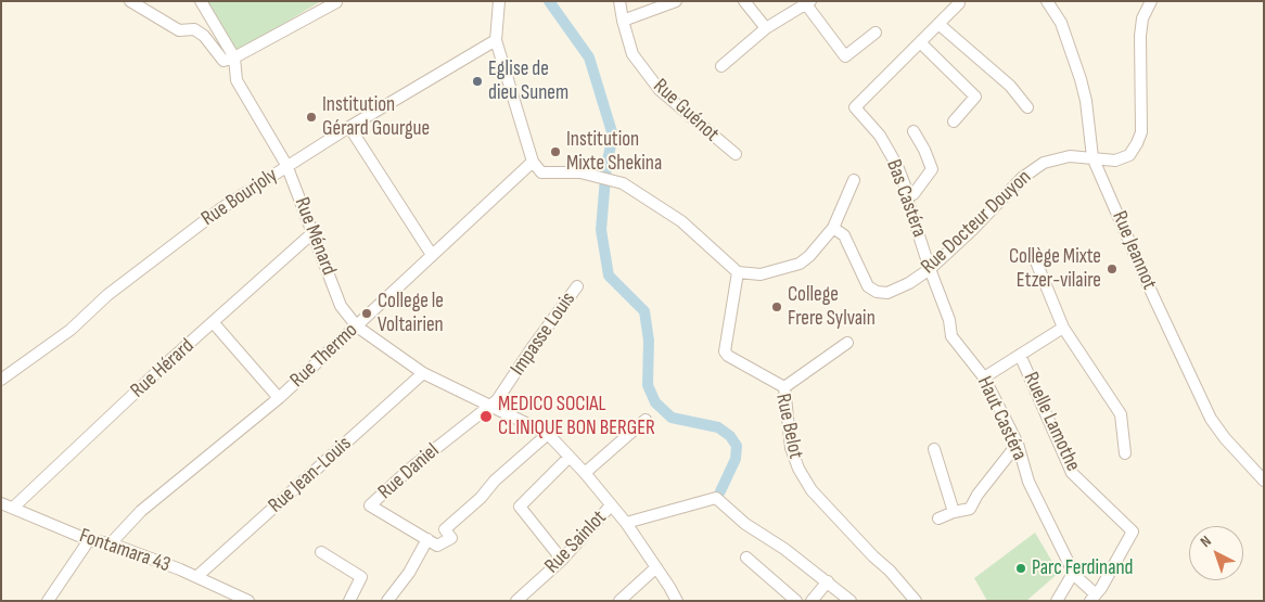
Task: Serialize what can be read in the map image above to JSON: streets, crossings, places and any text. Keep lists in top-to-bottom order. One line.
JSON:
{"streets":{"street":["Rue Guénot","Rue Bourjoly","Bas Castéra","Rue Docteur Douyon","Rue Ménard","Rue Jeannot","Impasse Louis","Rue Thermo","Rue Hérard","Haut Castéra","Ruelle Lamothe","Rue Belot","Rue Daniel","Rue Jean-Louis","Rue Sainlot","Fontamara 43"]},"crossings":[["Rue Bourjoly","Rue Ménard"],["Bas Castéra","Rue Docteur Douyon"],["Bas Castéra","Haut Castéra"],["Rue Docteur Douyon","Rue Jeannot"],["Rue Docteur Douyon","Haut Castéra"],["Rue Ménard","Impasse Louis"],["Rue Ménard","Rue Thermo"],["Rue Ménard","Rue Hérard"],["Rue Ménard","Rue Daniel"],["Rue Ménard","Rue Jean-Louis"],["Impasse Louis","Rue Daniel"],["Rue Thermo","Fontamara 43"],["Rue Hérard","Fontamara 43"],["Rue Jean-Louis","Fontamara 43"]],"places":["Eglise de dieu Sunem","Institution Gérard Gourgue","Institution Mixte Shekina","Collège Mixte Etzer-vilaire","College Frere Sylvain","College le Voltairien","MEDICO SOCIAL CLINIQUE BON BERGER","Parc Ferdinand"],"north":"top left"}
